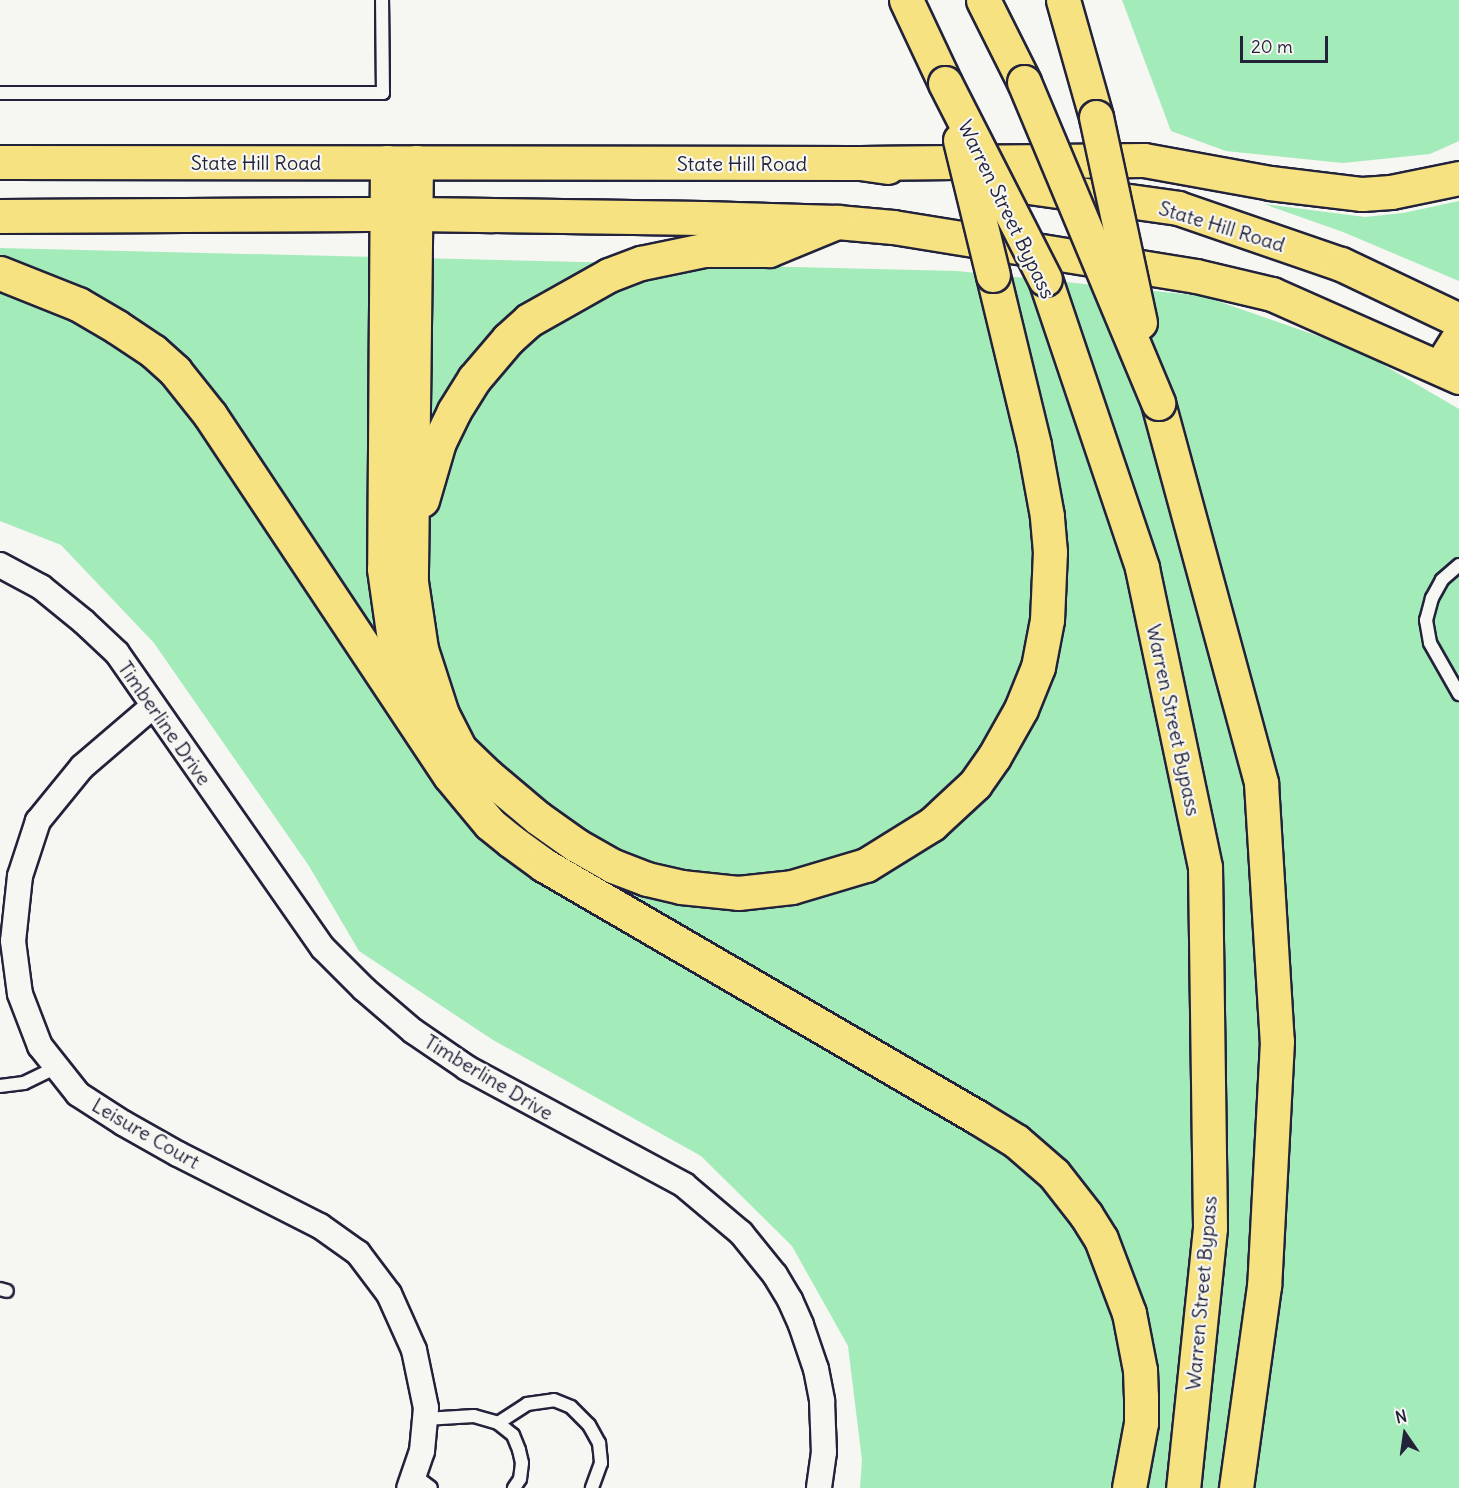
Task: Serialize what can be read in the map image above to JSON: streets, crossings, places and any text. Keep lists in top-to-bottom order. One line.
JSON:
{"streets":{"main road":["State Hill Road","Warren Street Bypass"],"street":["Timberline Drive","Leisure Court"]},"crossings":[["Timberline Drive","Leisure Court"]],"scale_bar":"20 m","north":"top"}
